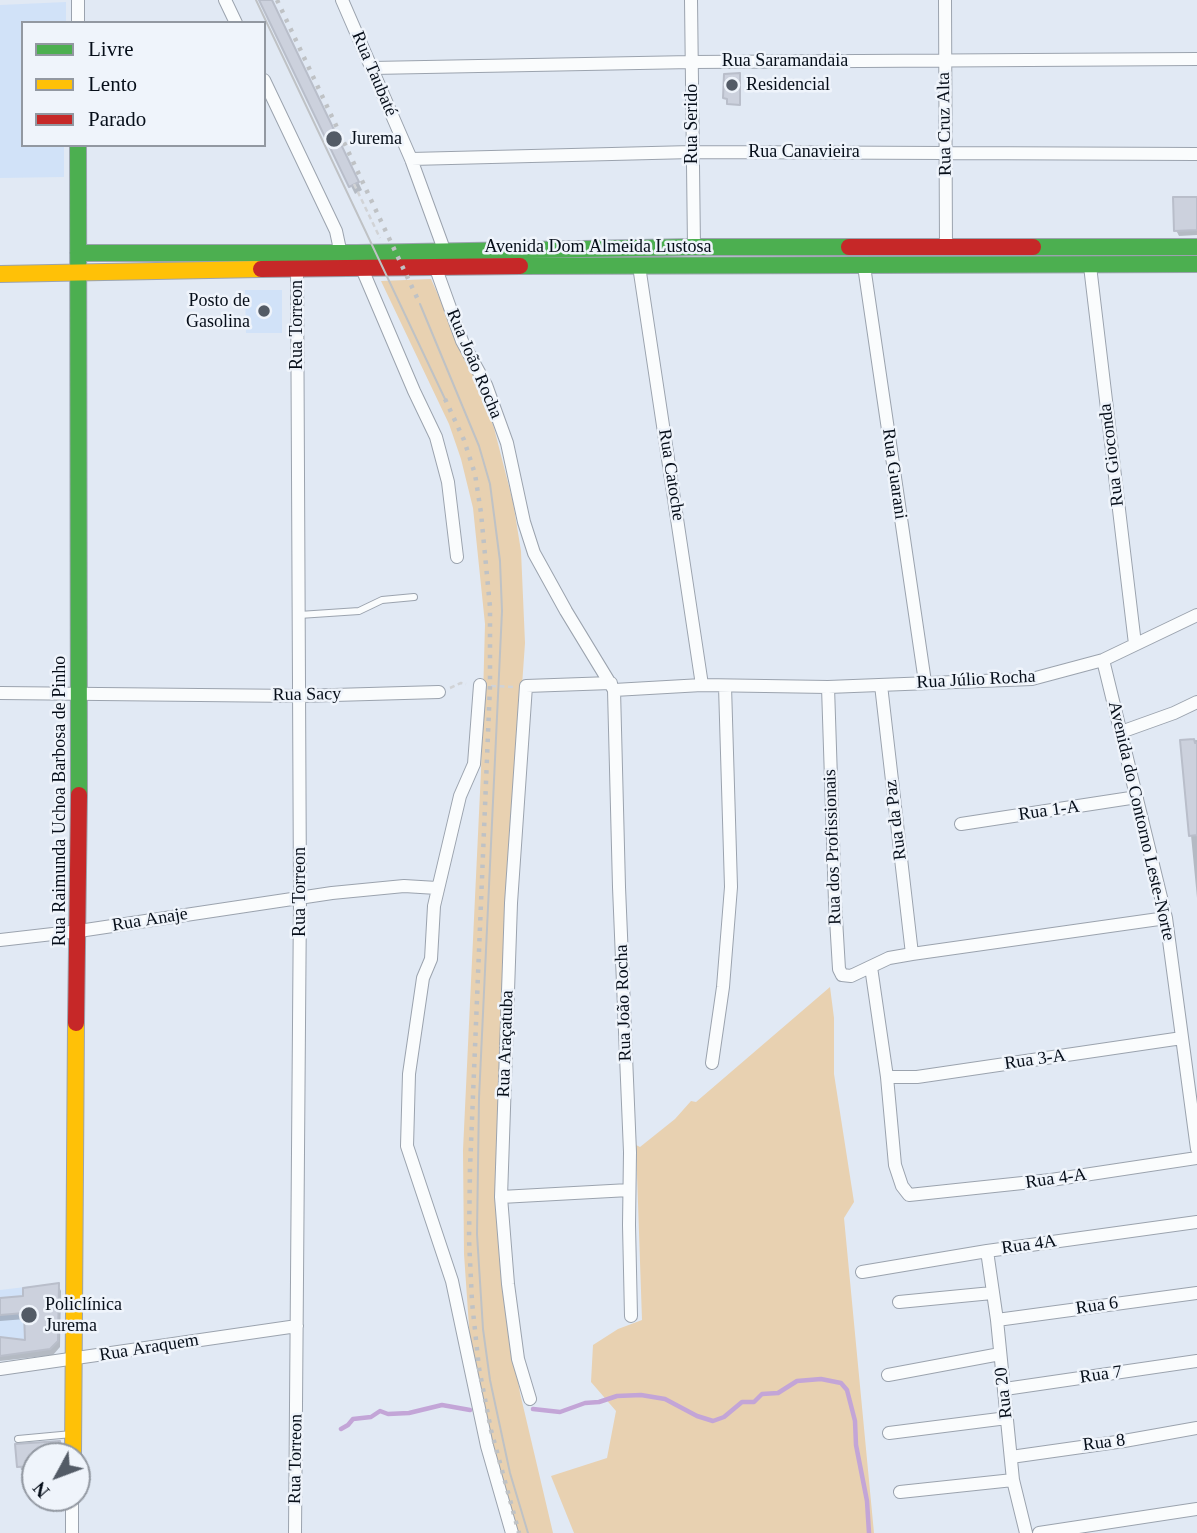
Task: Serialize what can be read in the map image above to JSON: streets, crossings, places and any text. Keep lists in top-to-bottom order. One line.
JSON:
{"streets":{"main road":["Avenida Dom Almeida Lustosa","Rua Raimunda Uchoa Barbosa de Pinho"],"street":["Rua Saramandaia","Rua Taubaté","Rua Serido","Rua Cruz Alta","Rua Canavieira","Rua Torreon","Rua João Rocha","Rua Gioconda","Rua Guarani","Rua Catoche","Rua Júlio Rocha","Rua Sacy","Rua 1-A","Rua da Paz","Avenida do Contorno Leste-Norte","Rua dos Profissionais","Rua Anaje","Rua Araçatuba","Rua 3-A","Rua 4-A","Rua 4A","Rua 6","Rua Araquem","Rua 7","Rua 20","Rua 8"]},"crossings":[["Rua Saramandaia","Rua Taubaté"],["Rua Saramandaia","Rua Serido"],["Rua Saramandaia","Rua Cruz Alta"],["Rua Taubaté","Rua Canavieira"],["Rua Taubaté","Avenida Dom Almeida Lustosa"],["Rua Taubaté","Rua João Rocha"],["Rua Serido","Rua Canavieira"],["Rua Serido","Avenida Dom Almeida Lustosa"],["Rua Cruz Alta","Rua Canavieira"],["Rua Cruz Alta","Avenida Dom Almeida Lustosa"],["Avenida Dom Almeida Lustosa","Rua Torreon"],["Avenida Dom Almeida Lustosa","Rua João Rocha"],["Avenida Dom Almeida Lustosa","Rua Gioconda"],["Avenida Dom Almeida Lustosa","Rua Guarani"],["Avenida Dom Almeida Lustosa","Rua Catoche"],["Avenida Dom Almeida Lustosa","Rua Raimunda Uchoa Barbosa de Pinho"],["Rua Torreon","Rua Sacy"],["Rua Torreon","Rua Anaje"],["Rua Torreon","Rua Araquem"],["Rua Gioconda","Rua Júlio Rocha"],["Rua Guarani","Rua Júlio Rocha"],["Rua Júlio Rocha","Rua da Paz"],["Rua Júlio Rocha","Avenida do Contorno Leste-Norte"],["Rua Júlio Rocha","Rua dos Profissionais"],["Rua Sacy","Rua Raimunda Uchoa Barbosa de Pinho"],["Rua Raimunda Uchoa Barbosa de Pinho","Rua Anaje"],["Rua Raimunda Uchoa Barbosa de Pinho","Rua Araquem"],["Rua 1-A","Avenida do Contorno Leste-Norte"],["Rua da Paz","Rua dos Profissionais"],["Avenida do Contorno Leste-Norte","Rua dos Profissionais"],["Avenida do Contorno Leste-Norte","Rua 3-A"],["Rua 3-A","Rua 4-A"],["Rua 4A","Rua 20"],["Rua 6","Rua 20"],["Rua 7","Rua 20"],["Rua 20","Rua 8"]],"places":["Residencial","Jurema","Posto de Gasolina","Policlínica Jurema"],"legend":["Livre","Lento","Parado"],"north":"bottom left"}
